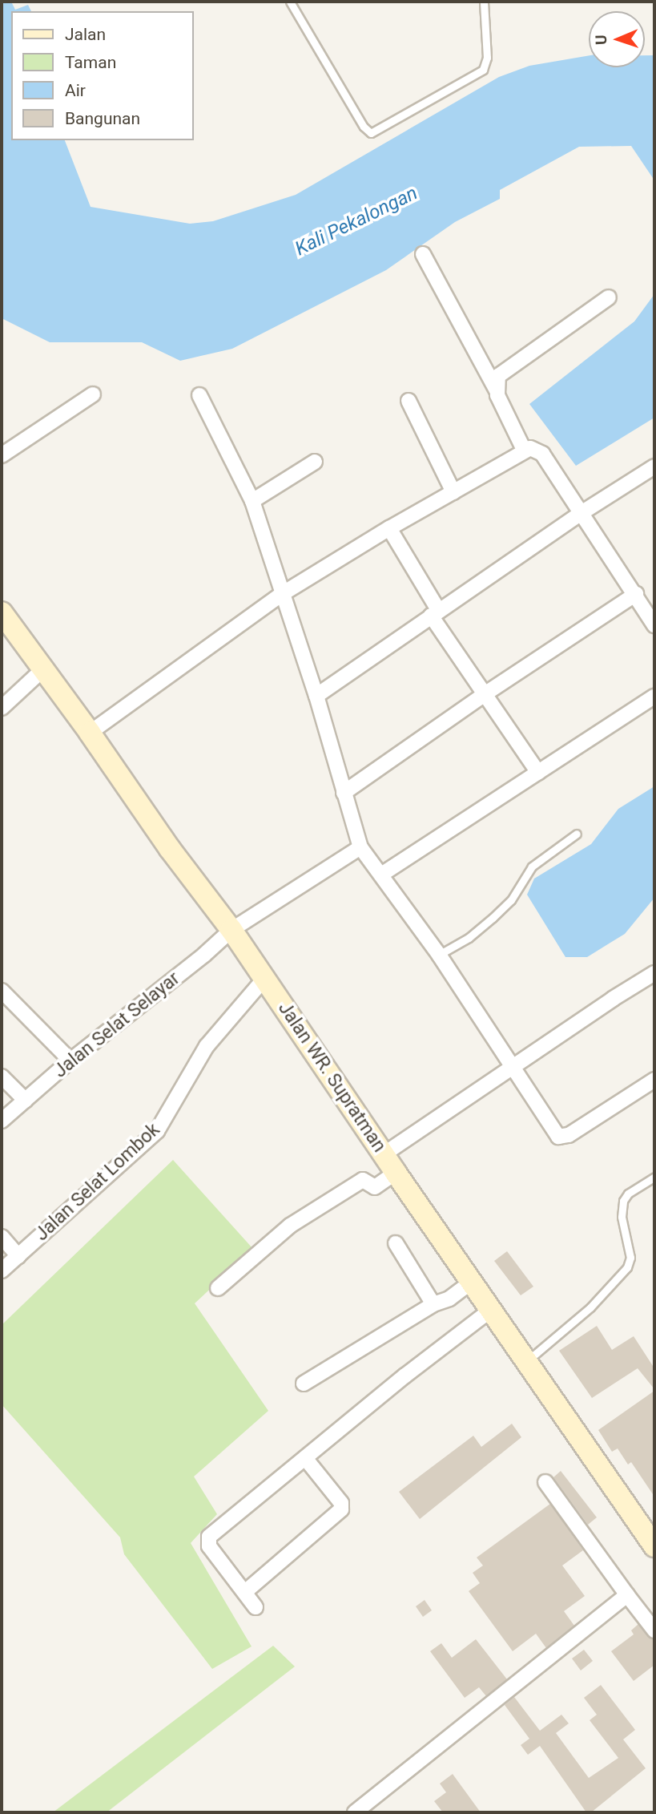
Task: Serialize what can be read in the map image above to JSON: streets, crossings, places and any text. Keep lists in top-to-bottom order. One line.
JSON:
{"streets":{"street":["Jalan Selat Selayar","Jalan WR. Supratman","Jalan Selat Lombok"]},"crossings":[["Jalan Selat Selayar","Jalan WR. Supratman"],["Jalan WR. Supratman","Jalan Selat Lombok"]],"water":["Kali Pekalongan"],"legend":["Jalan","Taman","Air","Bangunan"],"north":"left"}
